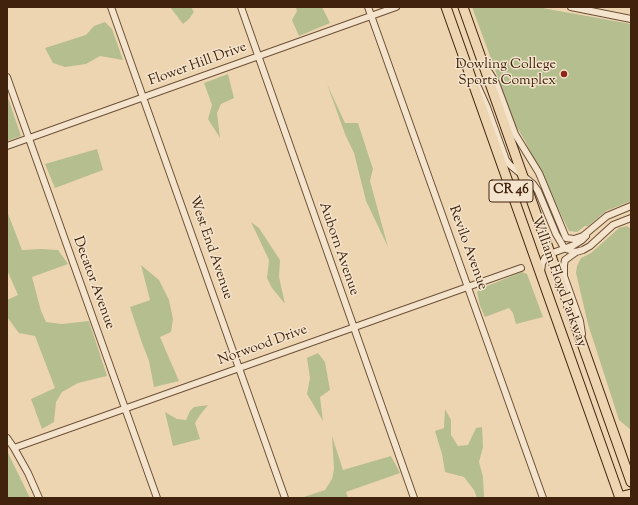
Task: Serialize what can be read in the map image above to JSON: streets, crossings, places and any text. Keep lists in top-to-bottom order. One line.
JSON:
{"streets":{"highway":["CR 46","William Floyd Parkway"],"street":["Flower Hill Drive","West End Avenue","Revilo Avenue","Auborn Avenue","Decator Avenue","Norwood Drive"]},"crossings":[["Flower Hill Drive","West End Avenue"],["Flower Hill Drive","Revilo Avenue"],["Flower Hill Drive","Auborn Avenue"],["Flower Hill Drive","Decator Avenue"],["West End Avenue","Norwood Drive"],["Revilo Avenue","Norwood Drive"],["Auborn Avenue","Norwood Drive"],["Decator Avenue","Norwood Drive"]],"places":["Dowling College Sports Complex"]}
